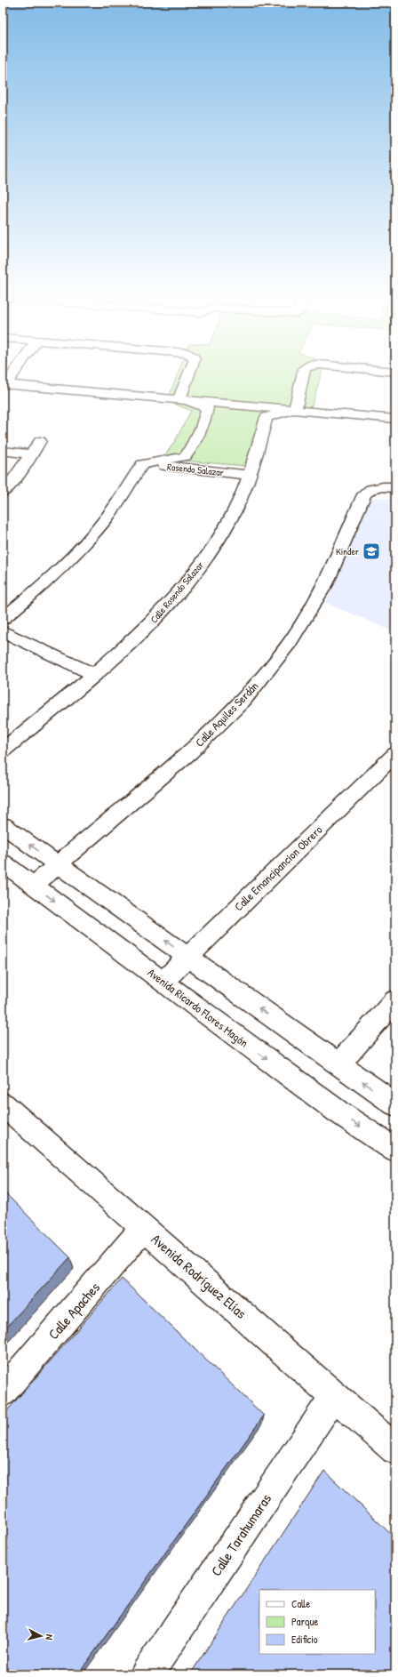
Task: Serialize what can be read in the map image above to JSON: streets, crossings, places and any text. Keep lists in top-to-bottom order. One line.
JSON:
{"streets":{"street":["Rosendo Salazar","Calle Rosendo Salazar","Calle Aquiles Serdán","Calle Emancipancion Obrero","Avenida Ricardo Flores Magón","Avenida Rodríguez Elías","Calle Apaches","Calle Tarahumaras"]},"crossings":[["Rosendo Salazar","Calle Rosendo Salazar"],["Calle Aquiles Serdán","Avenida Ricardo Flores Magón"],["Calle Emancipancion Obrero","Avenida Ricardo Flores Magón"],["Avenida Rodríguez Elías","Calle Apaches"],["Avenida Rodríguez Elías","Calle Tarahumaras"]],"places":{"school or university":["Kinder"]},"legend":["Calle","Parque","Edificio"],"north":"right"}
